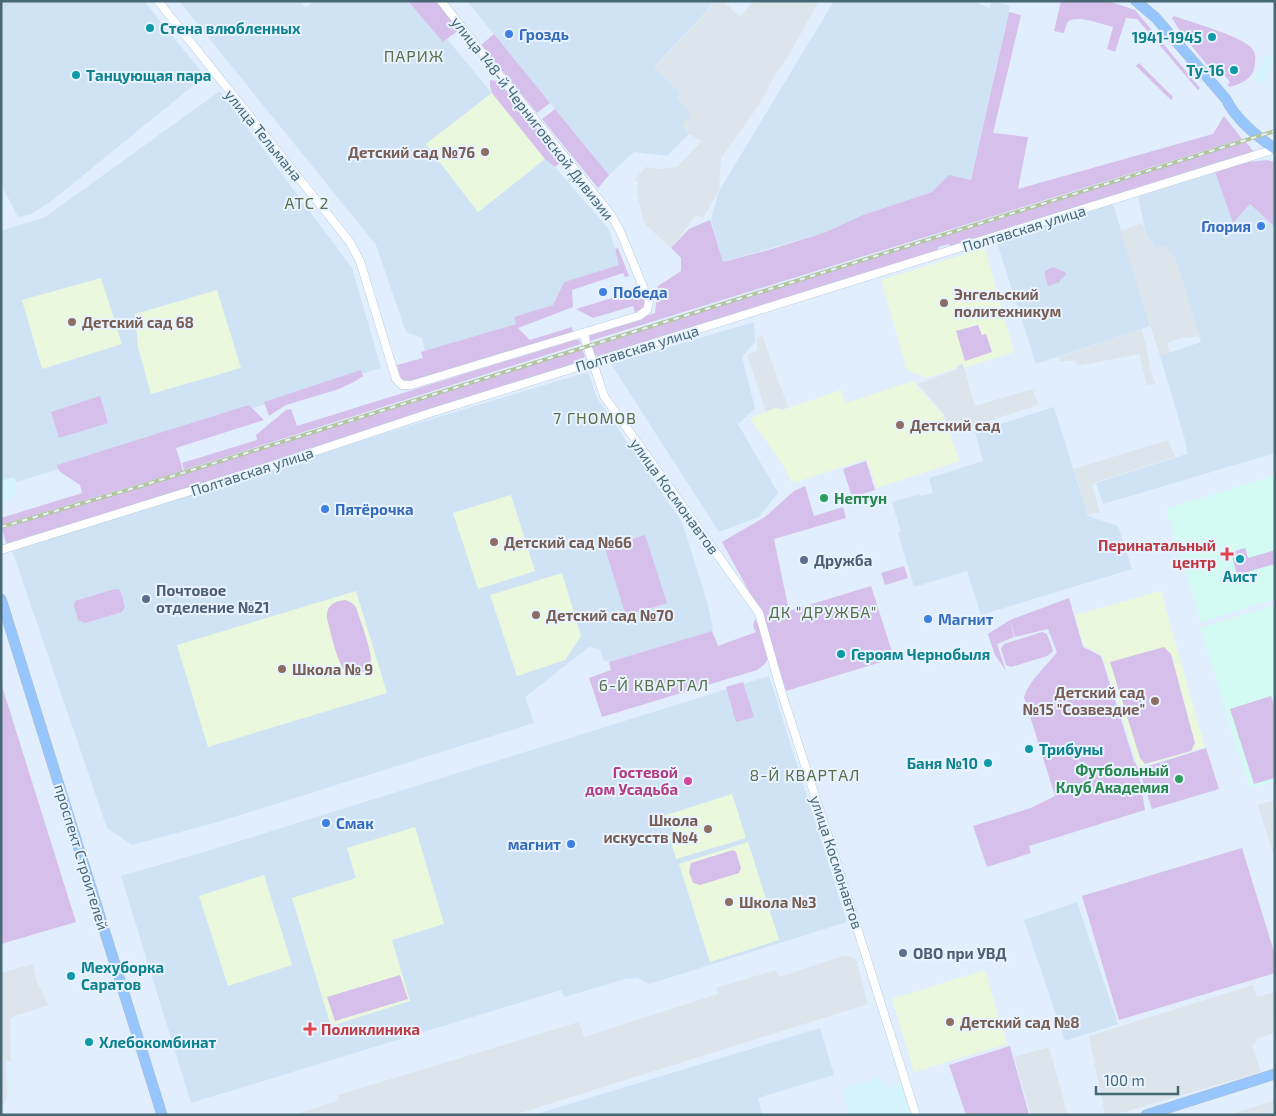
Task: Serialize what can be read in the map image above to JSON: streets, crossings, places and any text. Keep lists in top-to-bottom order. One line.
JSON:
{"streets":{"main road":["проспект Строителей"],"street":["улица 148-й Черниговской Дивизии","улица Тельмана","Полтавская улица","улица Космонавтов"]},"crossings":[["улица 148-й Черниговской Дивизии","Полтавская улица"],["улица Тельмана","Полтавская улица"],["Полтавская улица","улица Космонавтов"]],"districts":["ПАРИЖ","АТС 2","7 ГНОМОВ","ДК \"ДРУЖБА\"","6-Й КВАРТАЛ","8-Й КВАРТАЛ"],"places":{"other":["Стена влюбленных","Гроздь","1941-1945","Ту-16","Танцующая пара","Детский сад №76","Глория","Победа","Энгельский политехникум","Детский сад 68","Детский сад","Нептун","Пятёрочка","Детский сад №66","Аист","Дружба","Почтовое отделение №21","Детский сад №70","Магнит","Героям Чернобыля","Школа № 9","Детский сад №15 \"Созвездие\"","Трибуны","Баня №10","Футбольный Клуб Академия","Гостевой дом Усадьба","Смак","Школа искусств №4","магнит","Школа №3","ОВО при УВД","Мехуборка Саратов","Детский сад №8","Хлебокомбинат"],"health":["Перинатальный центр","Поликлиника"]},"scale_bar":"100 m"}
